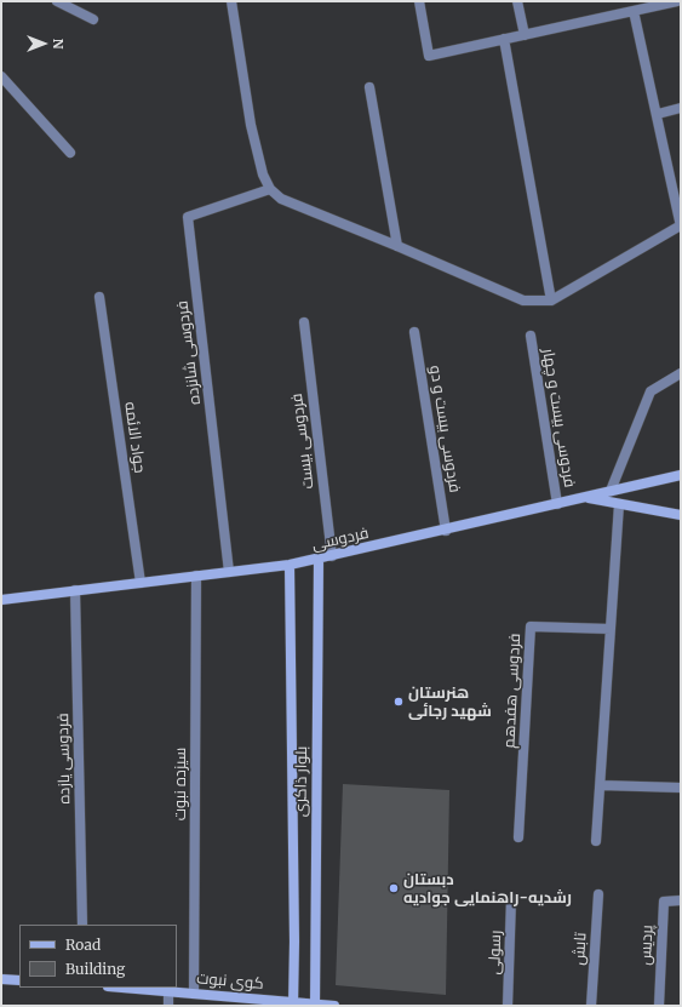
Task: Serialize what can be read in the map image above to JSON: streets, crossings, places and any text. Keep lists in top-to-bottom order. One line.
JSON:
{"streets":{"street":["فردوسی شانزده","فردوسی بیست و چهار","فردوسی بیست و دو","جواد الائمه","فردوسی بیست","فردوسی","فردوسی هفدهم","فردوسی یازده","بلوار ذاکری","سیزده نبوت","پردیس","تابش","رسولی","کوی نبوت"]},"crossings":[["فردوسی شانزده","فردوسی"],["فردوسی بیست و چهار","فردوسی"],["فردوسی بیست و دو","فردوسی"],["جواد الائمه","فردوسی"],["فردوسی بیست","فردوسی"],["فردوسی","فردوسی یازده"],["فردوسی","بلوار ذاکری"],["فردوسی","سیزده نبوت"],["بلوار ذاکری","کوی نبوت"],["سیزده نبوت","کوی نبوت"]],"places":["هنرستان شهید رجائی","دبستان رشدیه-راهنمایی جوادیه"],"legend":["Road","Building"],"north":"right"}
